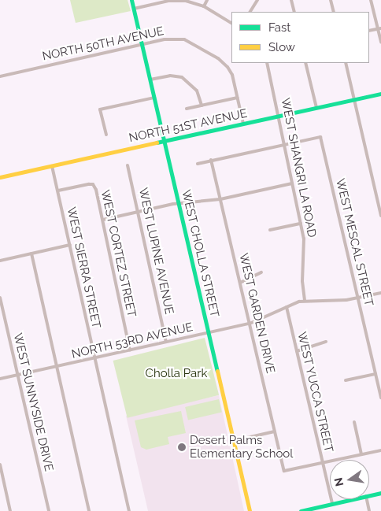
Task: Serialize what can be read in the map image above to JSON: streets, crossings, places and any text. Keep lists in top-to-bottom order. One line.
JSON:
{"streets":{"street":["NORTH 50TH AVENUE","NORTH 51ST AVENUE","WEST SHANGRI LA ROAD","WEST MESCAL STREET","WEST LUPINE AVENUE","WEST CORTEZ STREET","WEST CHOLLA STREET","WEST SIERRA STREET","WEST GARDEN DRIVE","NORTH 53RD AVENUE","WEST YUCCA STREET","WEST SUNNYSIDE DRIVE"]},"crossings":[["NORTH 50TH AVENUE","WEST CHOLLA STREET"],["NORTH 51ST AVENUE","WEST SHANGRI LA ROAD"],["NORTH 51ST AVENUE","WEST CHOLLA STREET"],["NORTH 51ST AVENUE","WEST SIERRA STREET"],["WEST SHANGRI LA ROAD","WEST MESCAL STREET"],["WEST SHANGRI LA ROAD","NORTH 53RD AVENUE"],["WEST MESCAL STREET","NORTH 53RD AVENUE"],["WEST LUPINE AVENUE","NORTH 53RD AVENUE"],["WEST CORTEZ STREET","WEST SIERRA STREET"],["WEST CORTEZ STREET","NORTH 53RD AVENUE"],["WEST CHOLLA STREET","NORTH 53RD AVENUE"],["WEST SIERRA STREET","NORTH 53RD AVENUE"],["WEST GARDEN DRIVE","NORTH 53RD AVENUE"],["WEST GARDEN DRIVE","WEST YUCCA STREET"],["NORTH 53RD AVENUE","WEST YUCCA STREET"],["NORTH 53RD AVENUE","WEST SUNNYSIDE DRIVE"]],"parks":["Cholla Park"],"places":["Desert Palms Elementary School"],"legend":["Fast","Slow"],"north":"left"}
